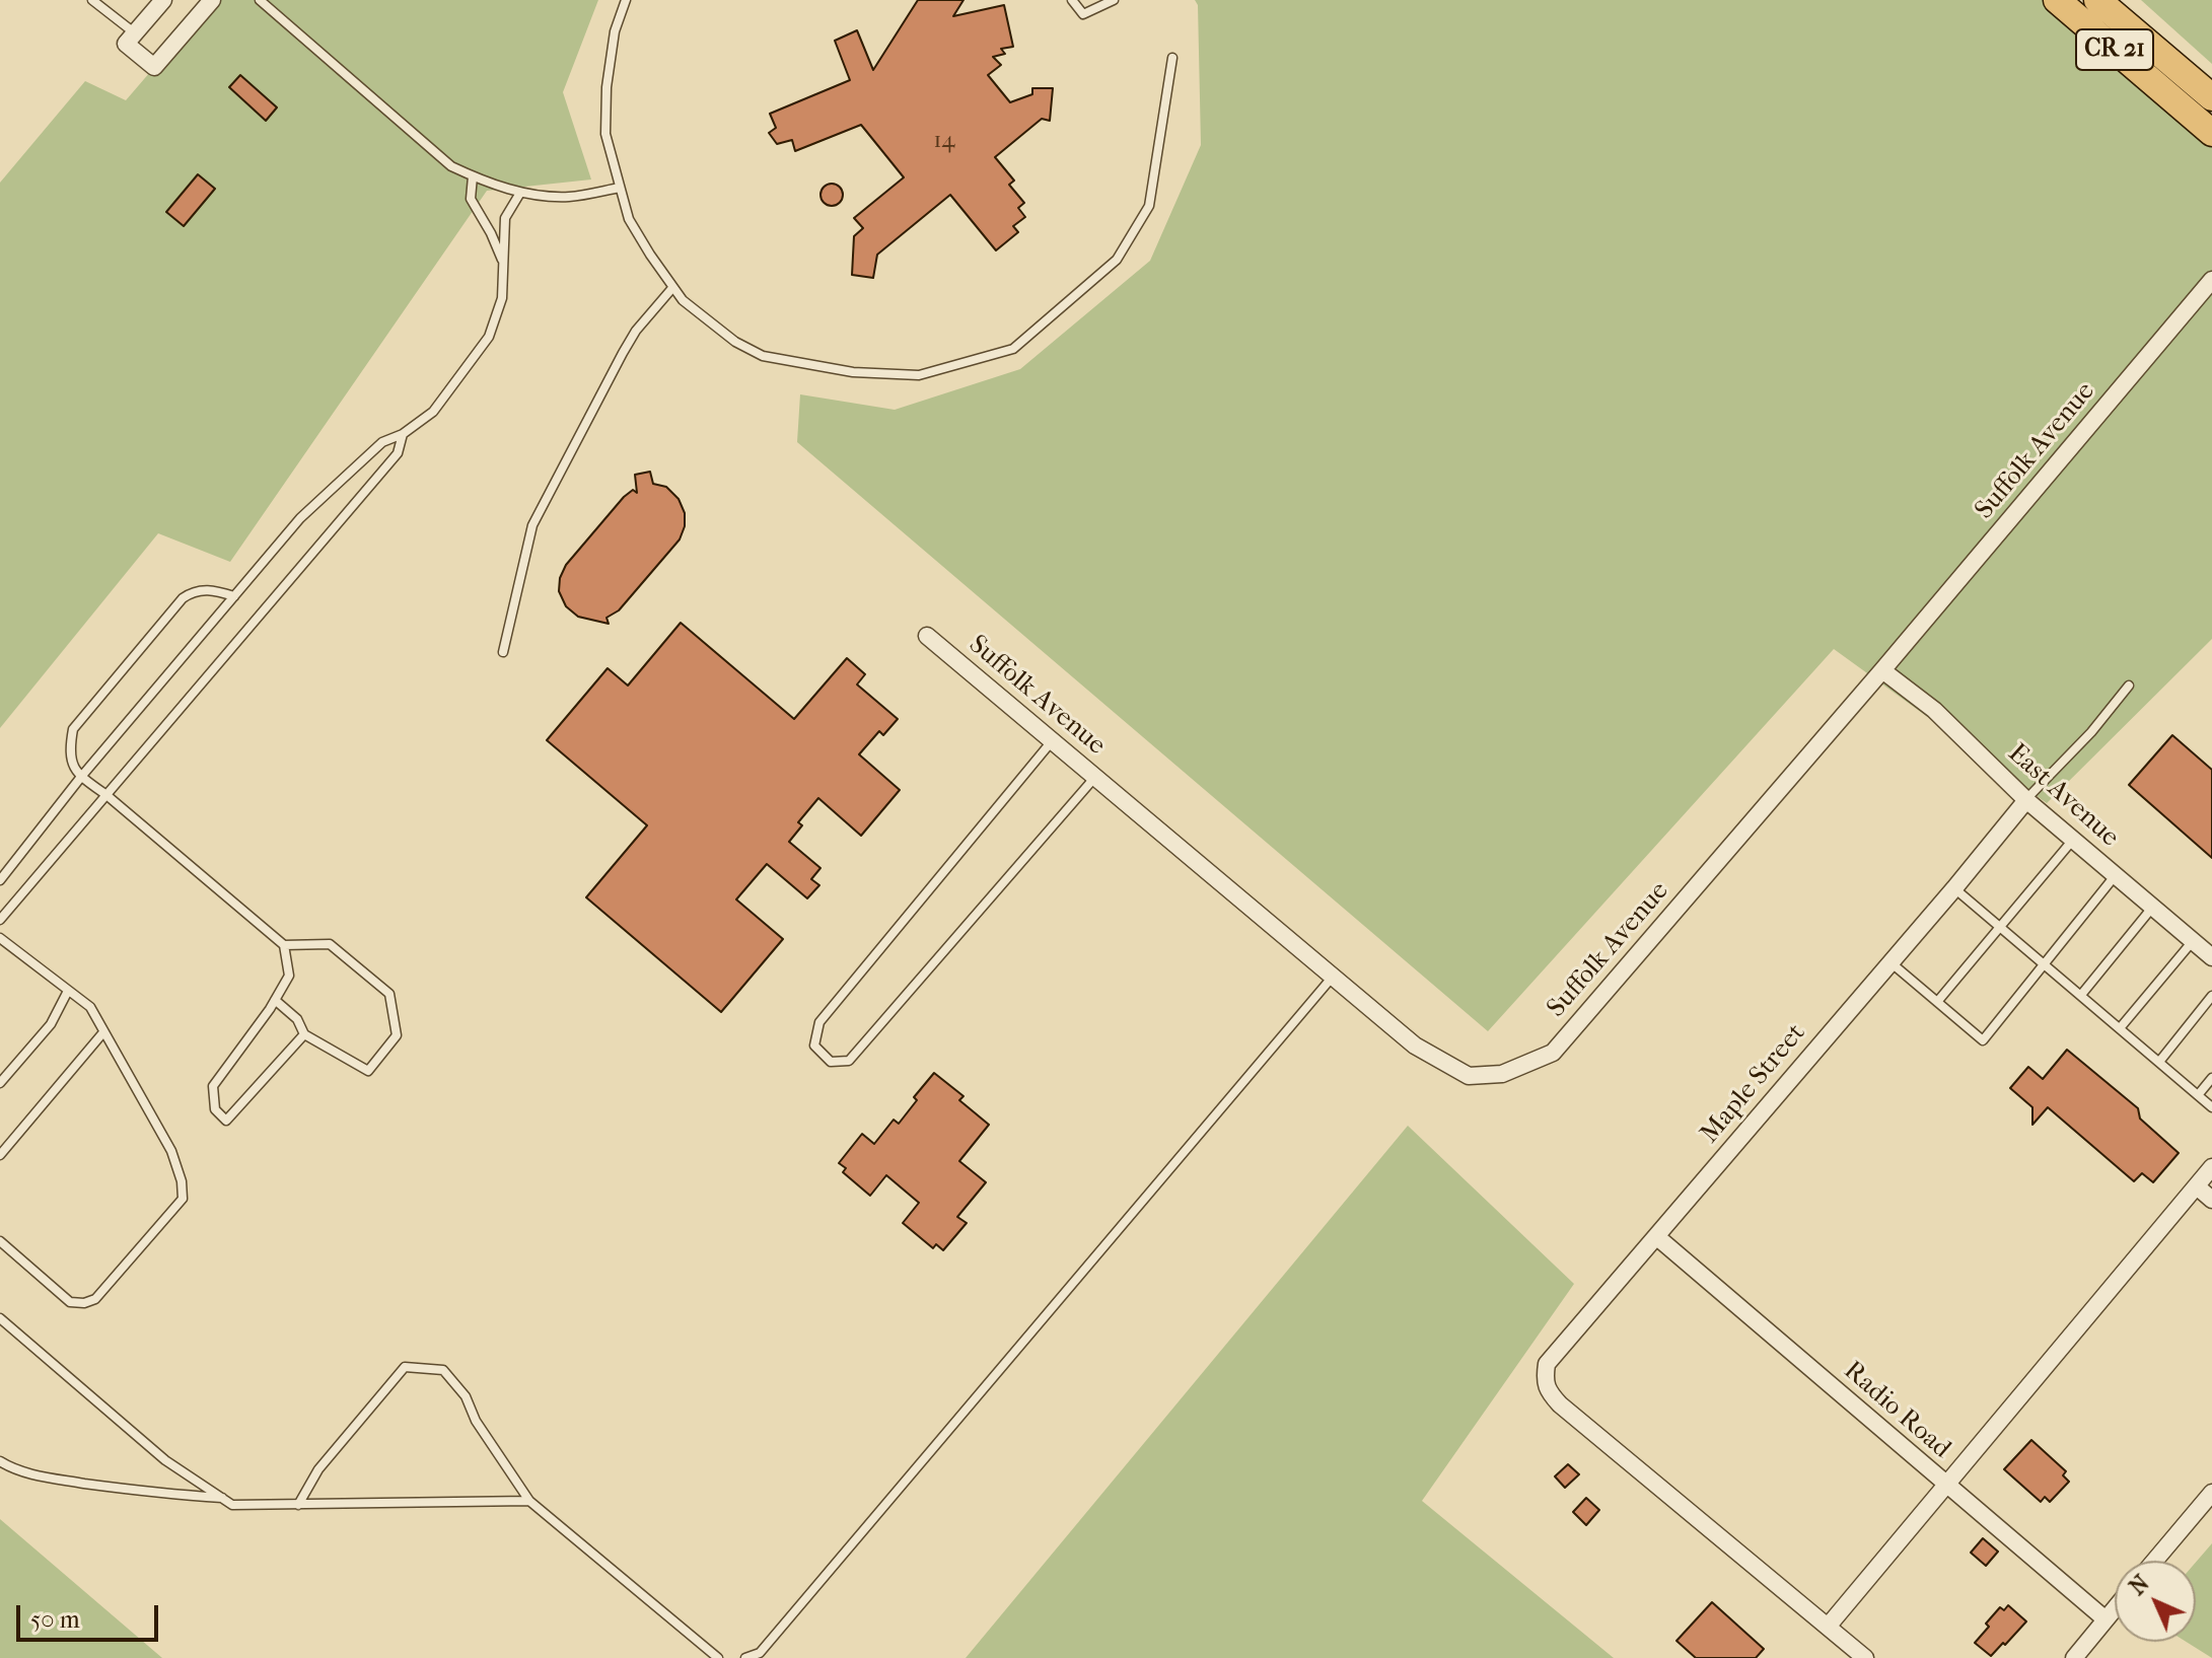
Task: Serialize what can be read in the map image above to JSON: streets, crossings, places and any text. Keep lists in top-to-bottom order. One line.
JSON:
{"streets":{"main road":["CR 21"],"street":["Suffolk Avenue","East Avenue","Maple Street","Radio Road"]},"crossings":[["Suffolk Avenue","East Avenue"],["East Avenue","Maple Street"],["Maple Street","Radio Road"]],"house_numbers":["14"],"scale_bar":"50 m","north":"top left"}
